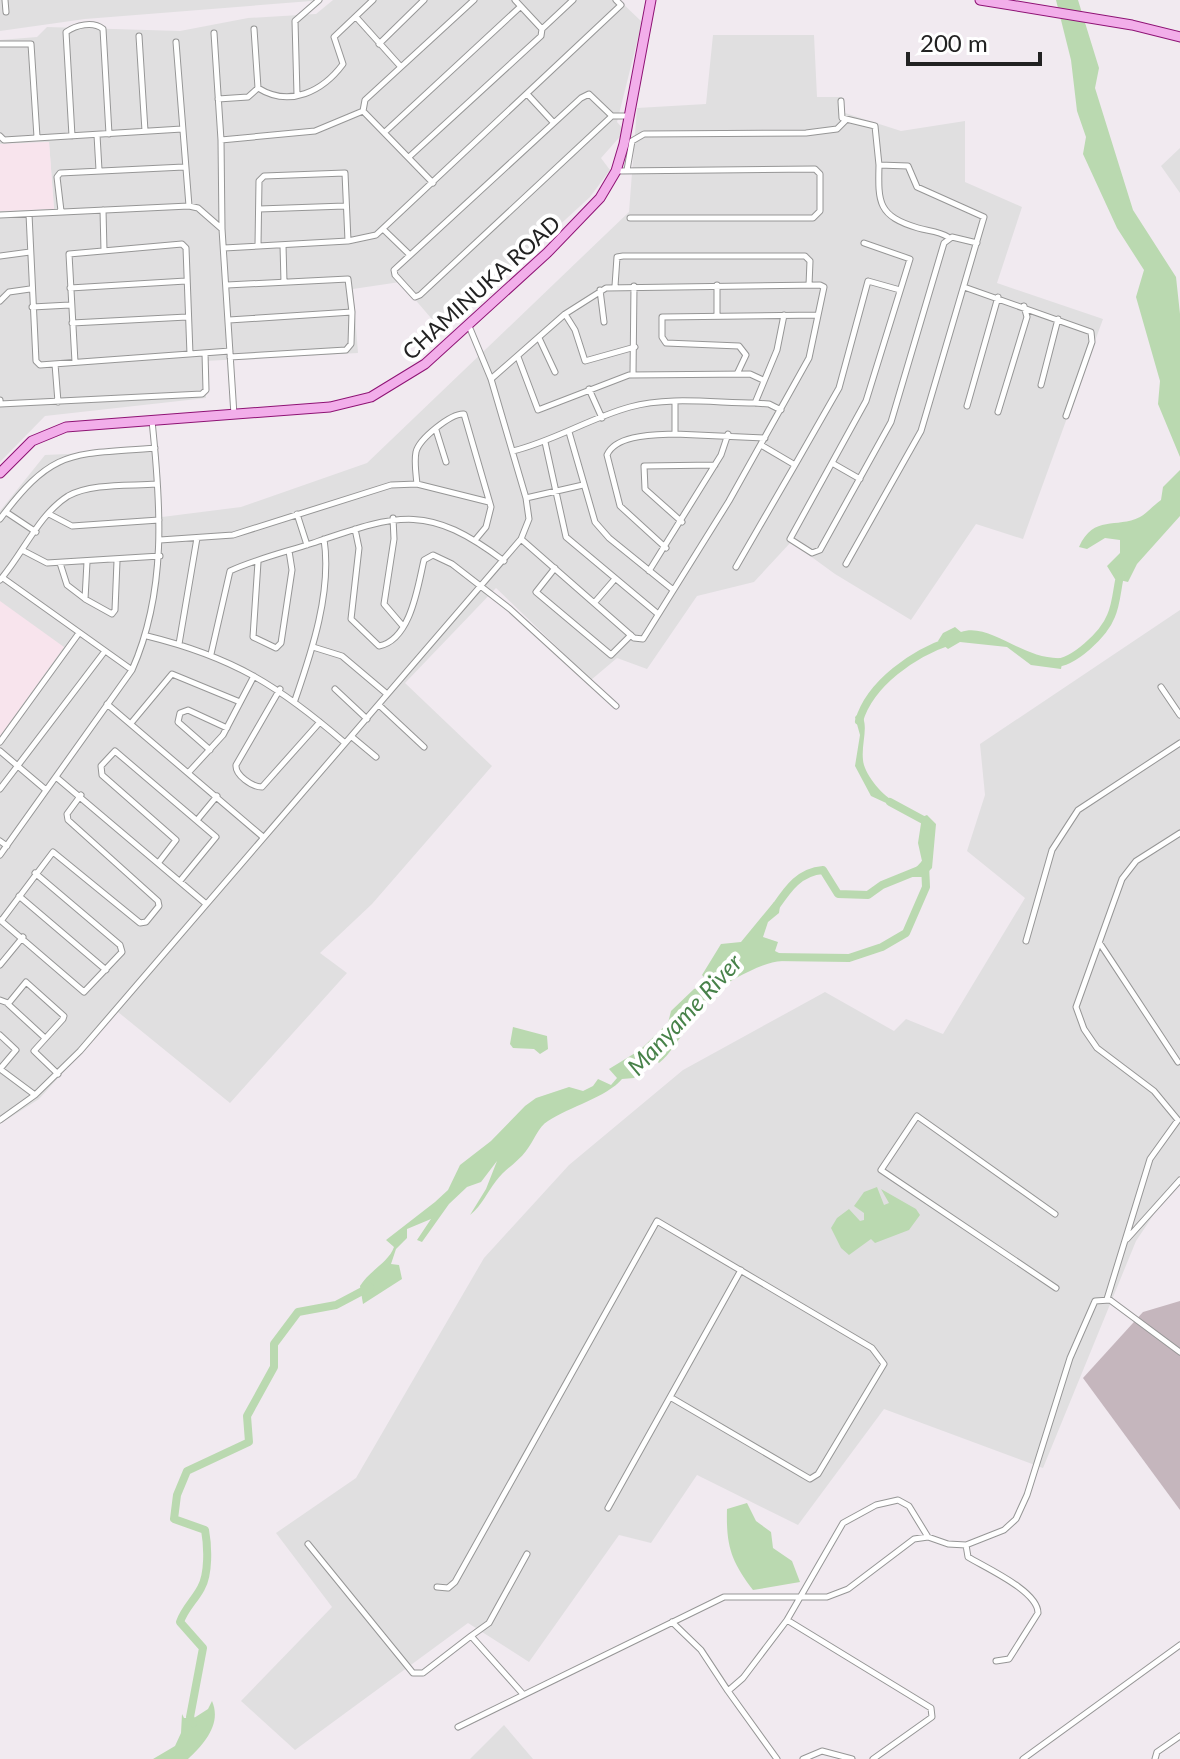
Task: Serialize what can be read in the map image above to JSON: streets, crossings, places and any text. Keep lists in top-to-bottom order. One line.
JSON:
{"streets":{"main road":["CHAMINUKA ROAD"]},"water":["Manyame River"],"scale_bar":"200 m"}
